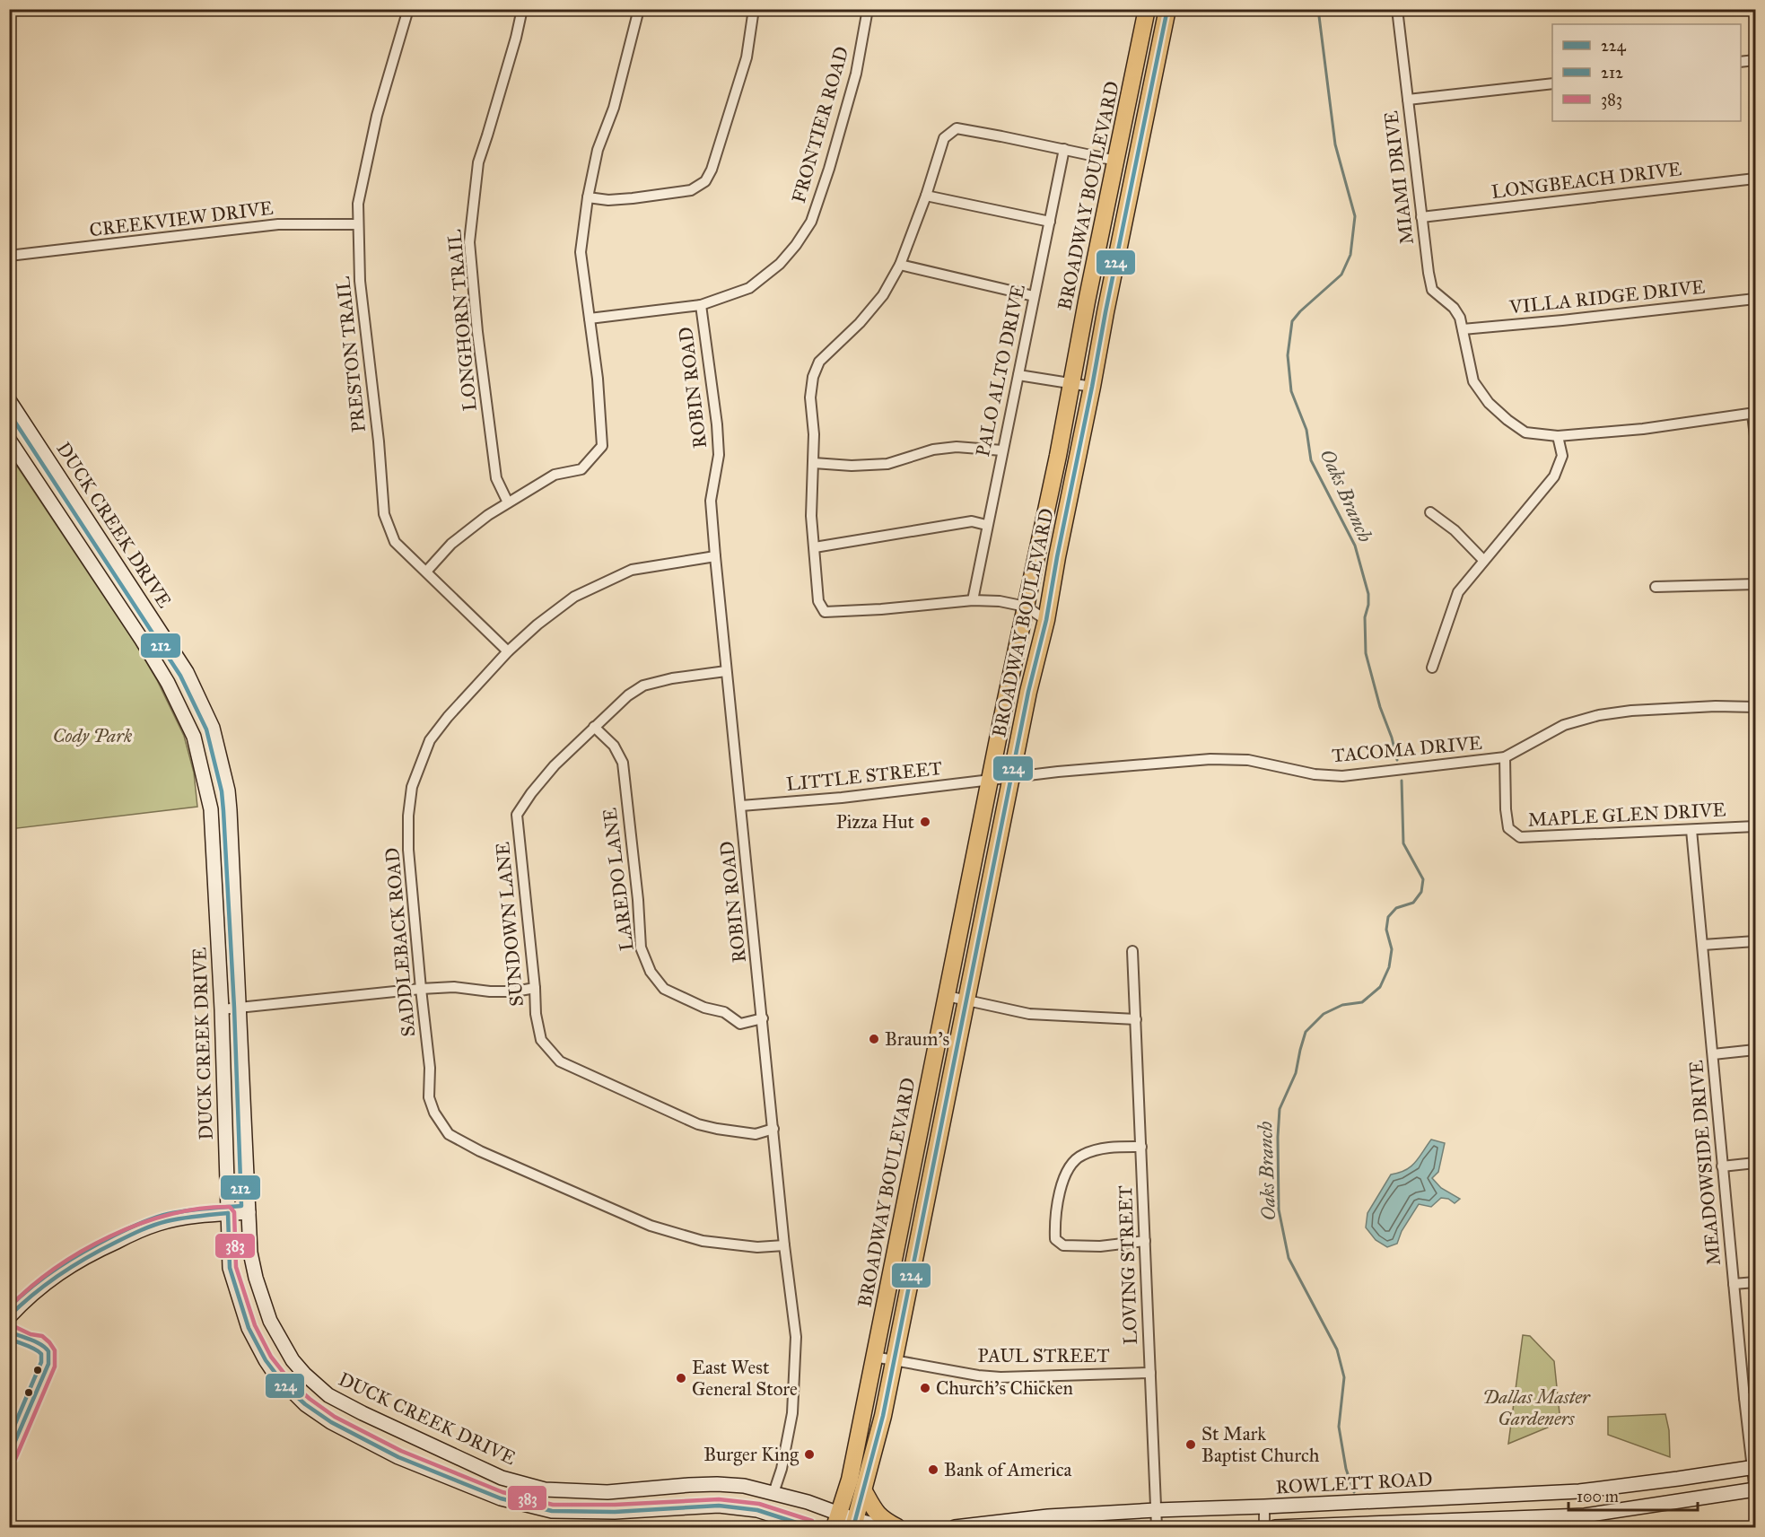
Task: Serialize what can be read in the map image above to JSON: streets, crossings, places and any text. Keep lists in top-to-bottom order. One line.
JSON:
{"streets":{"main road":["BROADWAY BOULEVARD","DUCK CREEK DRIVE","ROWLETT ROAD"],"street":["FRONTIER ROAD","MIAMI DRIVE","LONGBEACH DRIVE","CREEKVIEW DRIVE","VILLA RIDGE DRIVE","LONGHORN TRAIL","PRESTON TRAIL","PALO ALTO DRIVE","ROBIN ROAD","TACOMA DRIVE","LITTLE STREET","MAPLE GLEN DRIVE","LAREDO LANE","SUNDOWN LANE","SADDLEBACK ROAD","MEADOWSIDE DRIVE","LOVING STREET","PAUL STREET"]},"crossings":[["FRONTIER ROAD","ROBIN ROAD"],["MIAMI DRIVE","LONGBEACH DRIVE"],["MIAMI DRIVE","VILLA RIDGE DRIVE"],["BROADWAY BOULEVARD","DUCK CREEK DRIVE"],["BROADWAY BOULEVARD","TACOMA DRIVE"],["BROADWAY BOULEVARD","LITTLE STREET"],["BROADWAY BOULEVARD","PAUL STREET"],["CREEKVIEW DRIVE","PRESTON TRAIL"],["PRESTON TRAIL","SADDLEBACK ROAD"],["ROBIN ROAD","DUCK CREEK DRIVE"],["ROBIN ROAD","LITTLE STREET"],["ROBIN ROAD","LAREDO LANE"],["ROBIN ROAD","SUNDOWN LANE"],["ROBIN ROAD","SADDLEBACK ROAD"],["TACOMA DRIVE","LITTLE STREET"],["TACOMA DRIVE","MAPLE GLEN DRIVE"],["MAPLE GLEN DRIVE","MEADOWSIDE DRIVE"],["LAREDO LANE","SUNDOWN LANE"],["MEADOWSIDE DRIVE","ROWLETT ROAD"],["LOVING STREET","PAUL STREET"],["LOVING STREET","ROWLETT ROAD"]],"water":["Oaks Branch"],"parks":["Cody Park","Dallas Master Gardeners"],"places":["Pizza Hut","Braum's","East West General Store","Church's Chicken","St Mark Baptist Church","Burger King","Bank of America"],"lines":["transit line 224","transit line 212","transit line 383"],"legend":["224","212","383"],"scale_bar":"100 m"}
